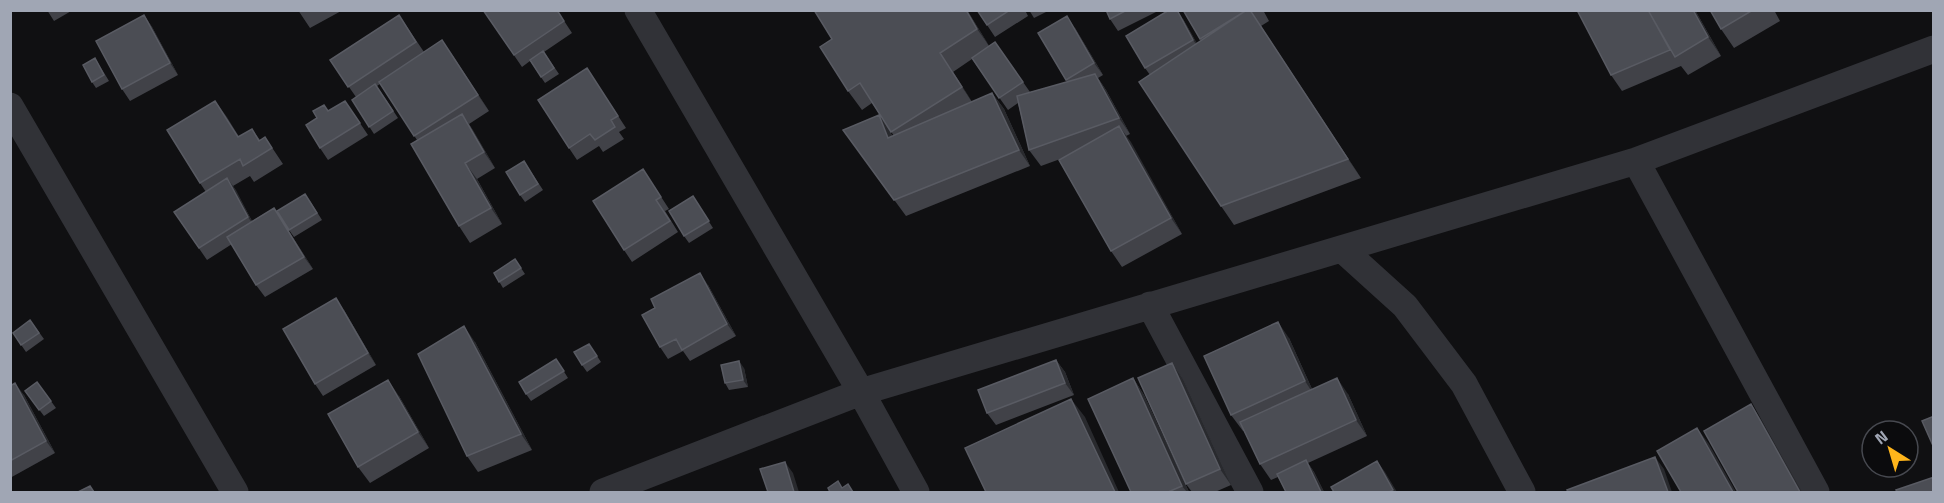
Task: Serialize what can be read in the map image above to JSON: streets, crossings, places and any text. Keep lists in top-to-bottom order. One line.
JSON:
{"north":"top left"}
